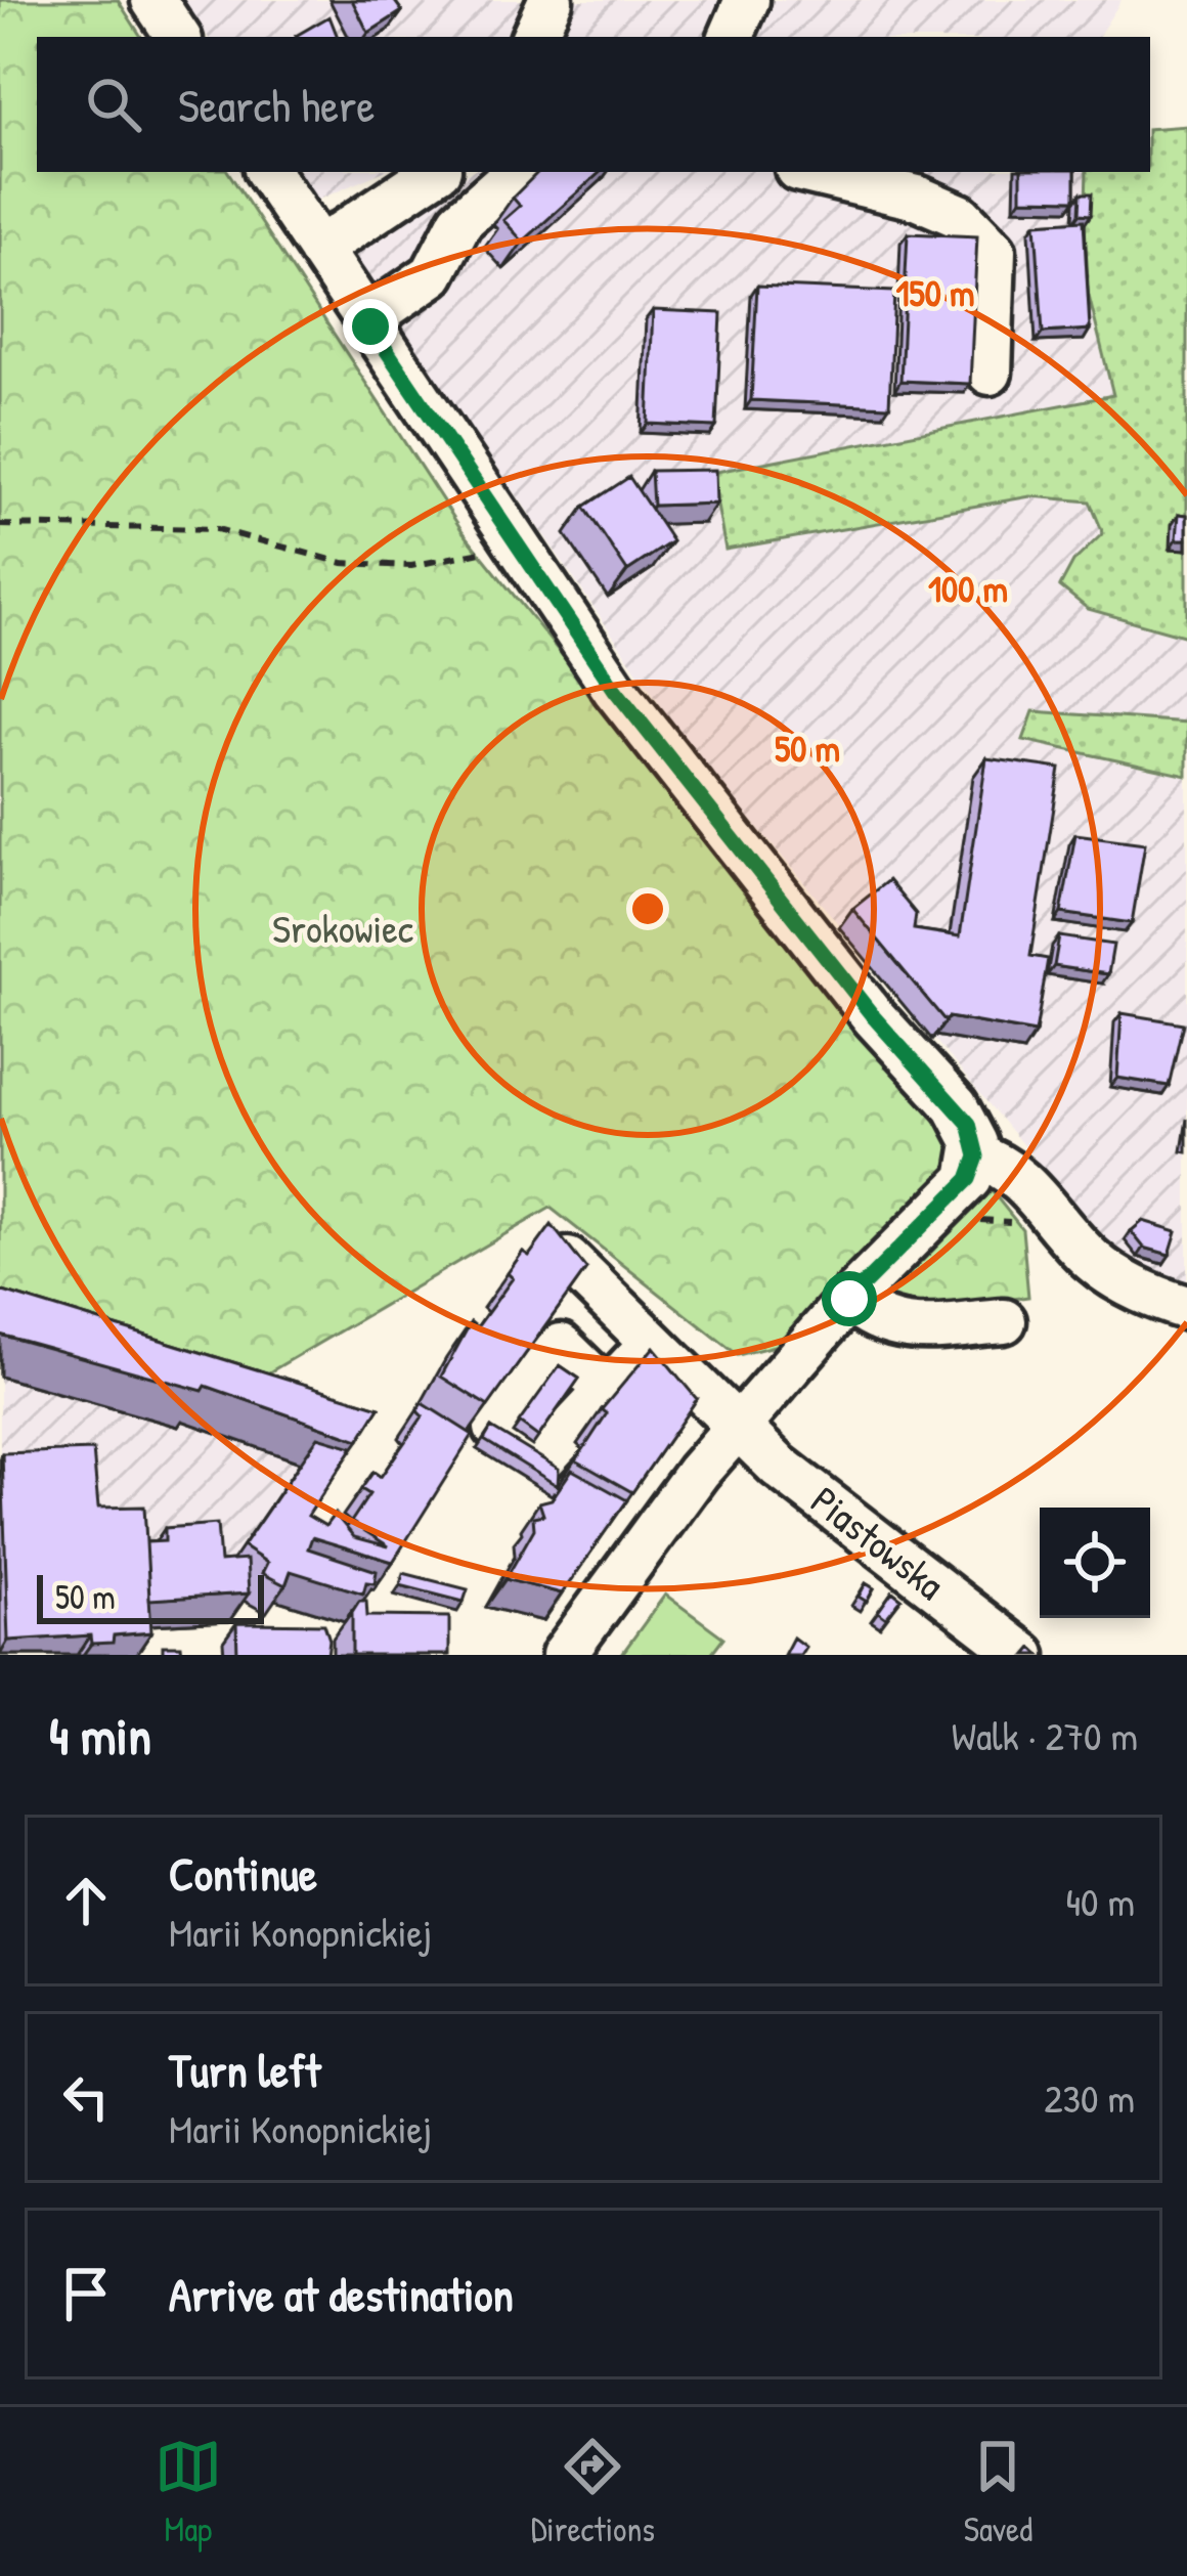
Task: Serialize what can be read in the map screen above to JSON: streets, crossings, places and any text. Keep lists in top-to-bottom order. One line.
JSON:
{"streets":{"street":["Piastowska"]},"parks":["Srokowiec"],"scale_bar":"50 m","page":{"search":"Search here","scale":"50 m","heading":["4 min","Walk · 270 m"],"list":[["Continue","Marii Konopnickiej","40 m"],["Turn left","Marii Konopnickiej","230 m"],"Arrive at destination"],"nav":["Map","Directions","Saved"]},"rings":["150 m","100 m","50 m"]}
